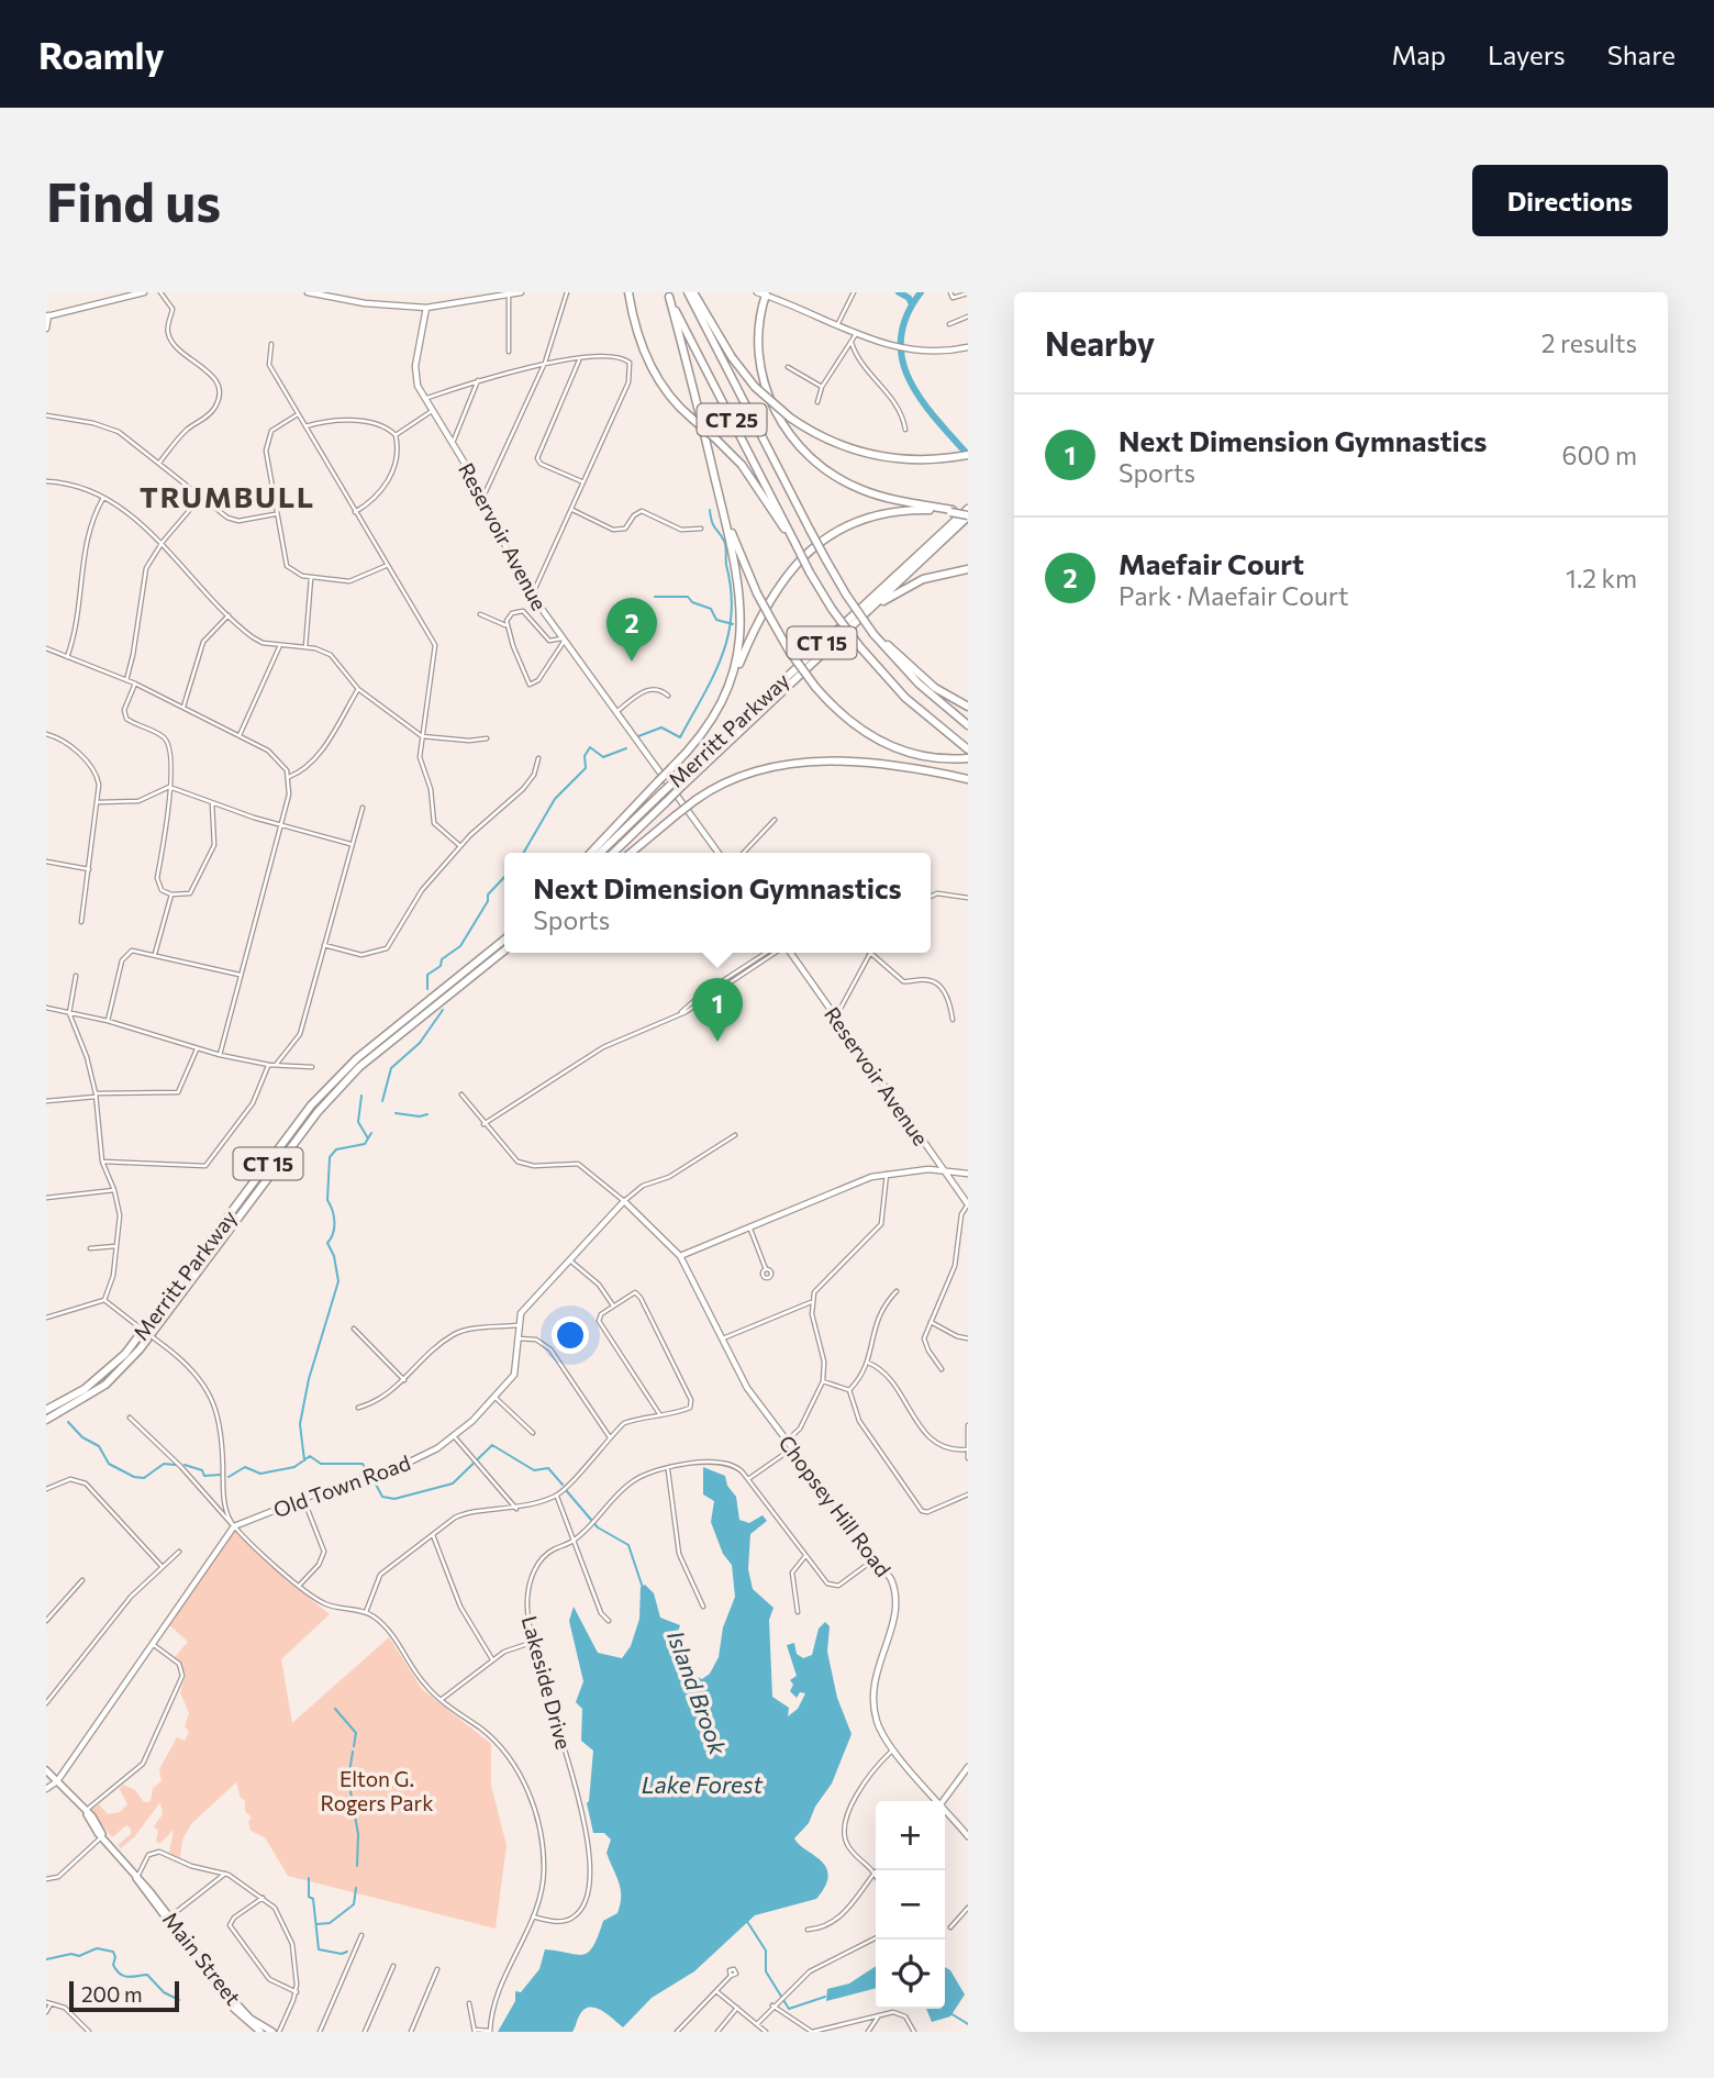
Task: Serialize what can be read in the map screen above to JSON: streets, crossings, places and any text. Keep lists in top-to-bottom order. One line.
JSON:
{"streets":{"highway":["CT 25","CT 15","Merritt Parkway"],"main road":["Reservoir Avenue","Old Town Road","Chopsey Hill Road","Main Street"],"street":["Lakeside Drive"]},"crossings":[["Chopsey Hill Road","Lakeside Drive"]],"districts":["TRUMBULL"],"water":["Island Brook","Lake Forest"],"parks":["Elton G. Rogers Park"],"scale_bar":"200 m","page":{"header":"Roamly","nav":["Map","Layers","Share"],"buttons":"Directions","title":"Find us","heading":["Nearby","2 results"],"list":[{"mark":"1","name":"Next Dimension Gymnastics","note":"Sports","value":"600 m"},{"mark":"2","name":"Maefair Court","note":"Park · Maefair Court","value":"1.2 km"}],"pins":["2","1"],"popup":["Next Dimension Gymnastics","Sports"],"map_buttons":["+","−"],"scale":"200 m"}}
